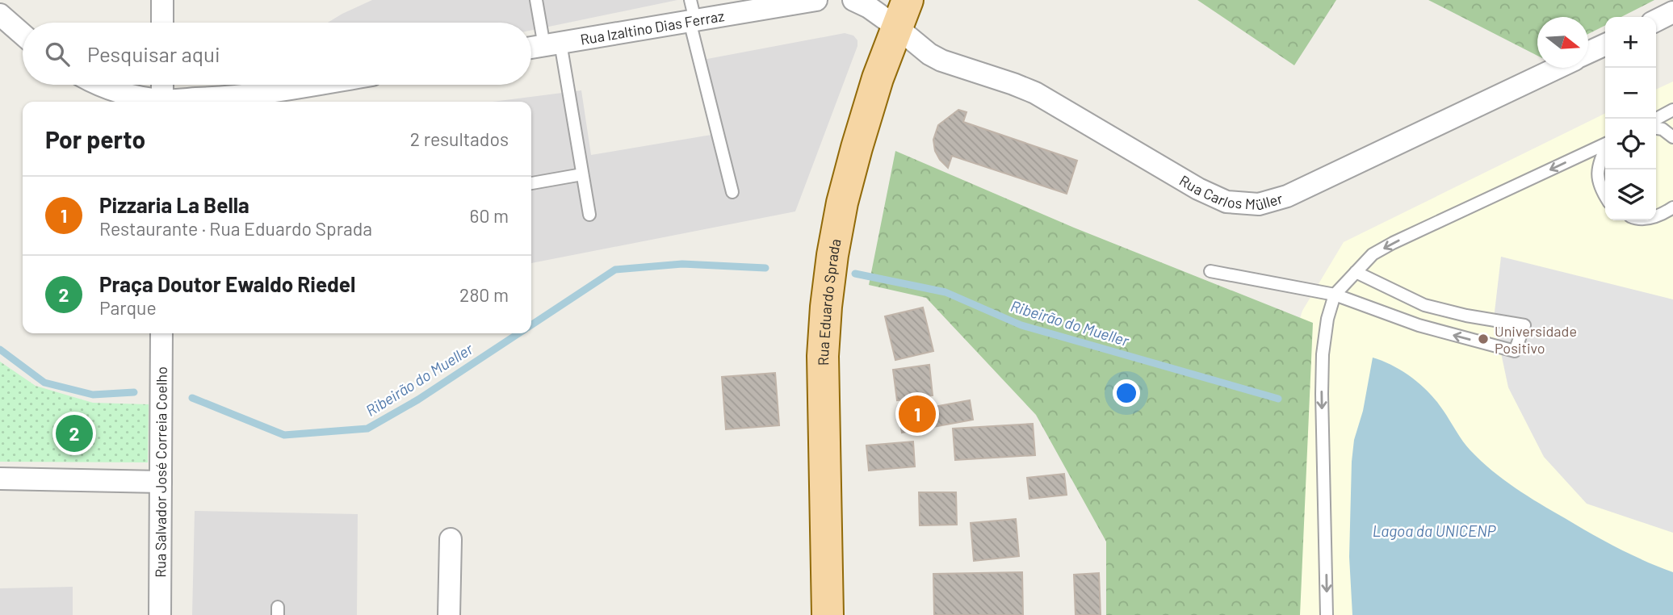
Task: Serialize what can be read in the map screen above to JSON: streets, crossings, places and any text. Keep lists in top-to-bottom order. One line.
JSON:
{"streets":{"main road":["Rua Eduardo Sprada"],"street":["Rua Izaltino Dias Ferraz","Rua Carlos Müller","Rua Salvador José Correia Coelho"]},"crossings":[["Rua Carlos Müller","Rua Eduardo Sprada"]],"water":["Ribeirão do Mueller","Lagoa da UNICENP"],"places":["Universidade Positivo"],"north":"right","page":{"map_buttons":["+","−"],"search":"Pesquisar aqui","heading":["Por perto","2 resultados"],"list":[{"mark":"1","name":"Pizzaria La Bella","note":"Restaurante · Rua Eduardo Sprada","value":"60 m"},{"mark":"2","name":"Praça Doutor Ewaldo Riedel","note":"Parque","value":"280 m"}],"pins":["1","2"]}}
